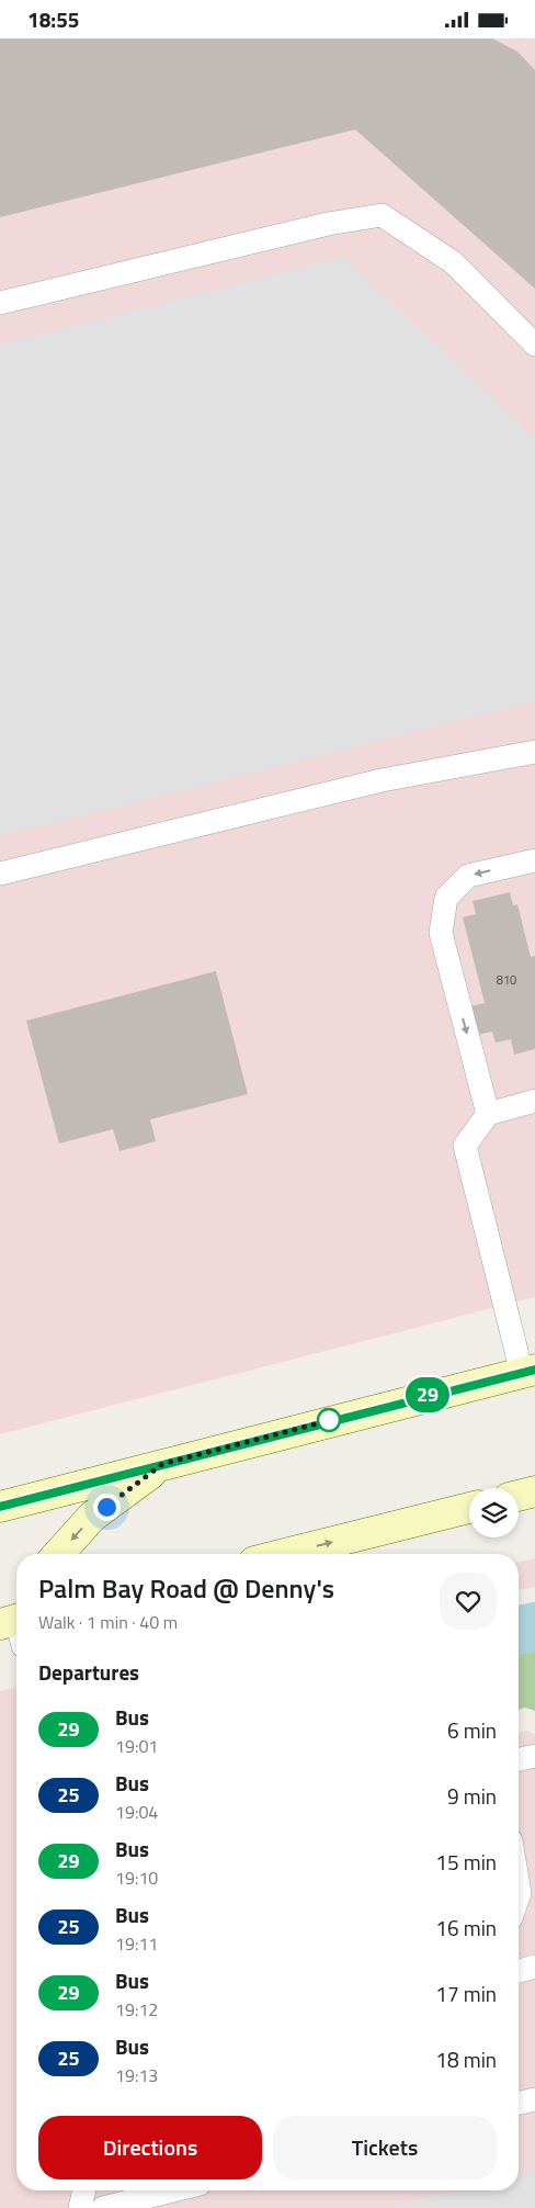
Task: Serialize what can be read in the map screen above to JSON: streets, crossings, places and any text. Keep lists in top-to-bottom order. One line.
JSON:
{"lines":["bus line 29"],"house_numbers":["810"],"page":{"status":"18:55","on_map":"29","heading":[["Palm Bay Road @ Denny's","Walk · 1 min · 40 m"],"Departures"],"list":[{"mark":"29","name":"Bus","note":"19:01","value":"6 min"},{"mark":"25","name":"Bus","note":"19:04","value":"9 min"},{"mark":"29","name":"Bus","note":"19:10","value":"15 min"},{"mark":"25","name":"Bus","note":"19:11","value":"16 min"},{"mark":"29","name":"Bus","note":"19:12","value":"17 min"},{"mark":"25","name":"Bus","note":"19:13","value":"18 min"}],"buttons":["Directions","Tickets"]}}
